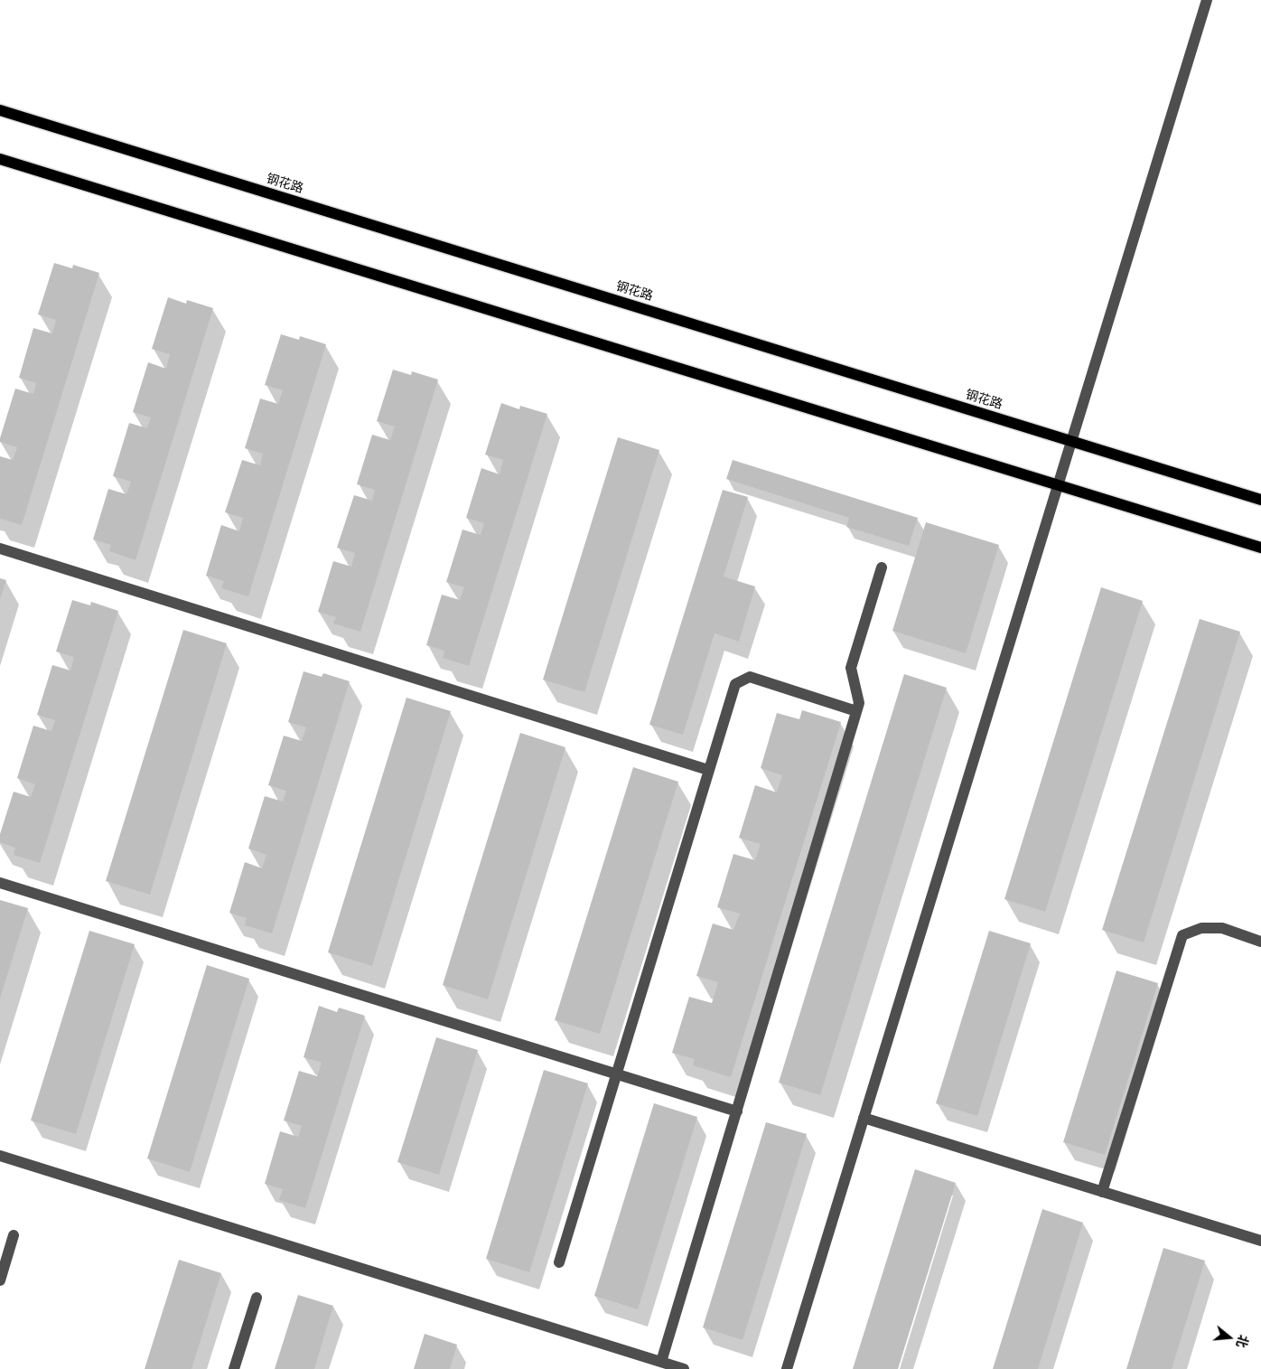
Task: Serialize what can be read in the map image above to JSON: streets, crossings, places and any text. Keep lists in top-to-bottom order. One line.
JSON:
{"streets":{"main road":["钢花路"]},"north":"right"}
